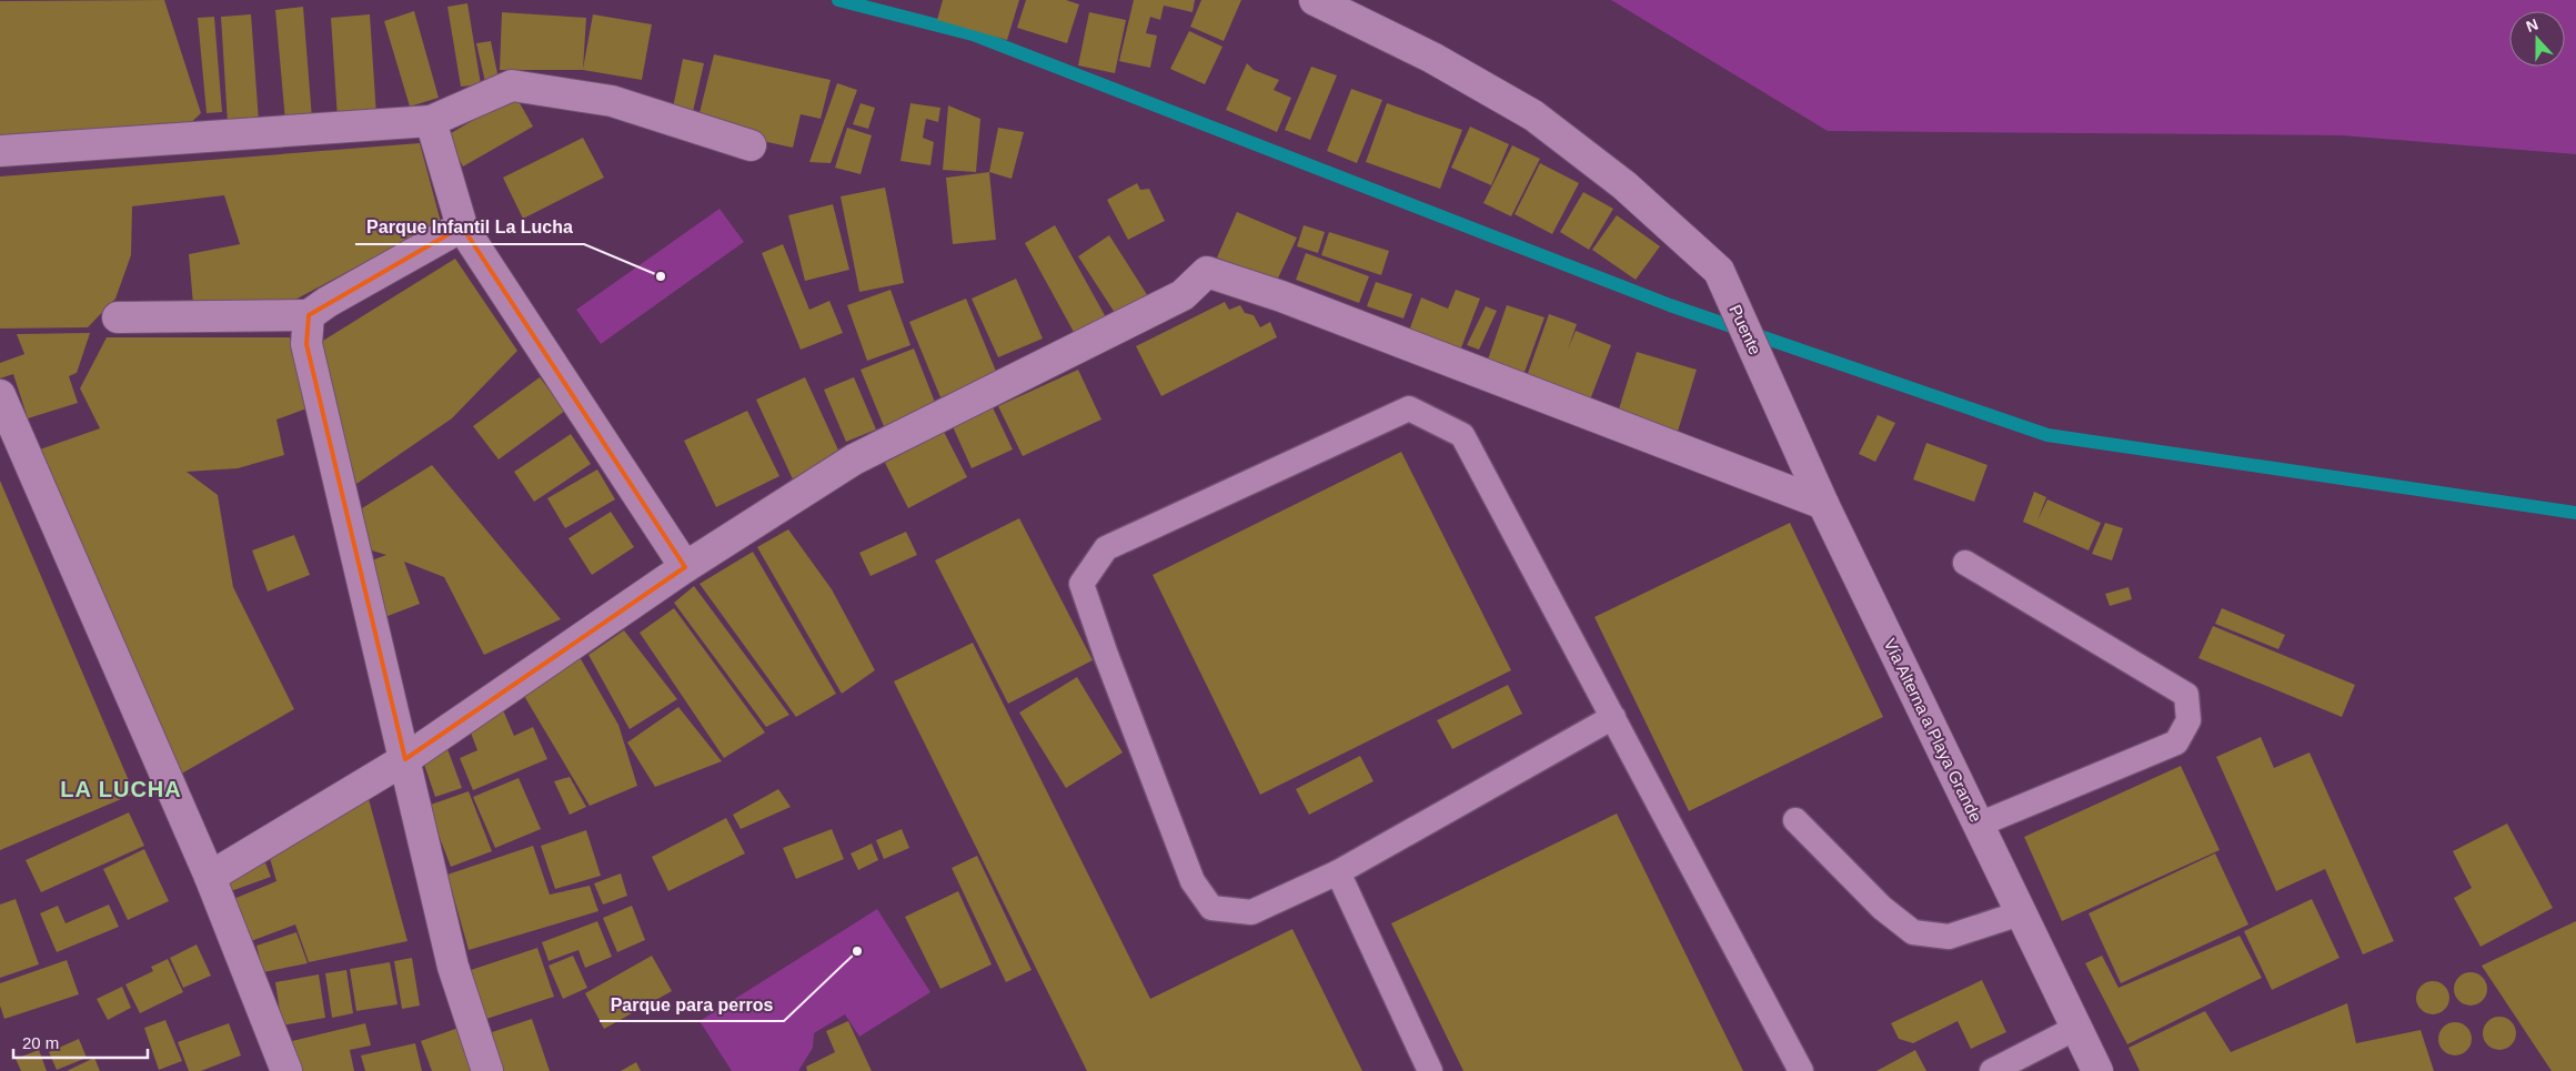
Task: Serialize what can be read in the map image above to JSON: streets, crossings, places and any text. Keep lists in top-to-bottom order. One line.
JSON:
{"streets":{"street":["Puente","Vía Alterna a Playa Grande"]},"crossings":[["Puente","Vía Alterna a Playa Grande"]],"districts":["LA LUCHA"],"places":["Parque Infantil La Lucha","Parque para perros"],"scale_bar":"20 m","north":"top"}
